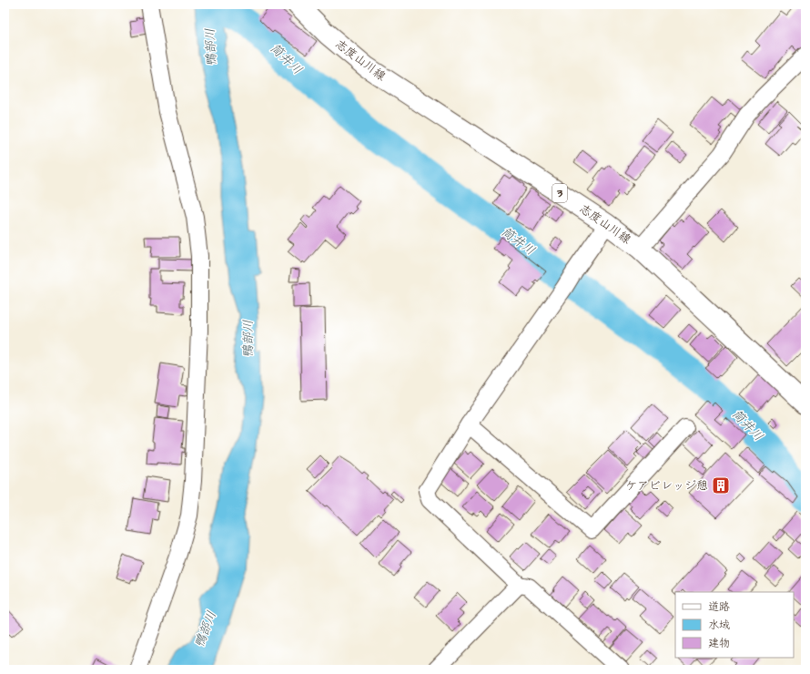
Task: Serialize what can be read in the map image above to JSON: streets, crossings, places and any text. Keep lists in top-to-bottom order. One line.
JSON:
{"streets":{"main road":["志度山川線","3"]},"water":["鴨部川","筒井川"],"places":{"building":["ケアビレッジ憩"]},"legend":["道路","水域","建物"]}
